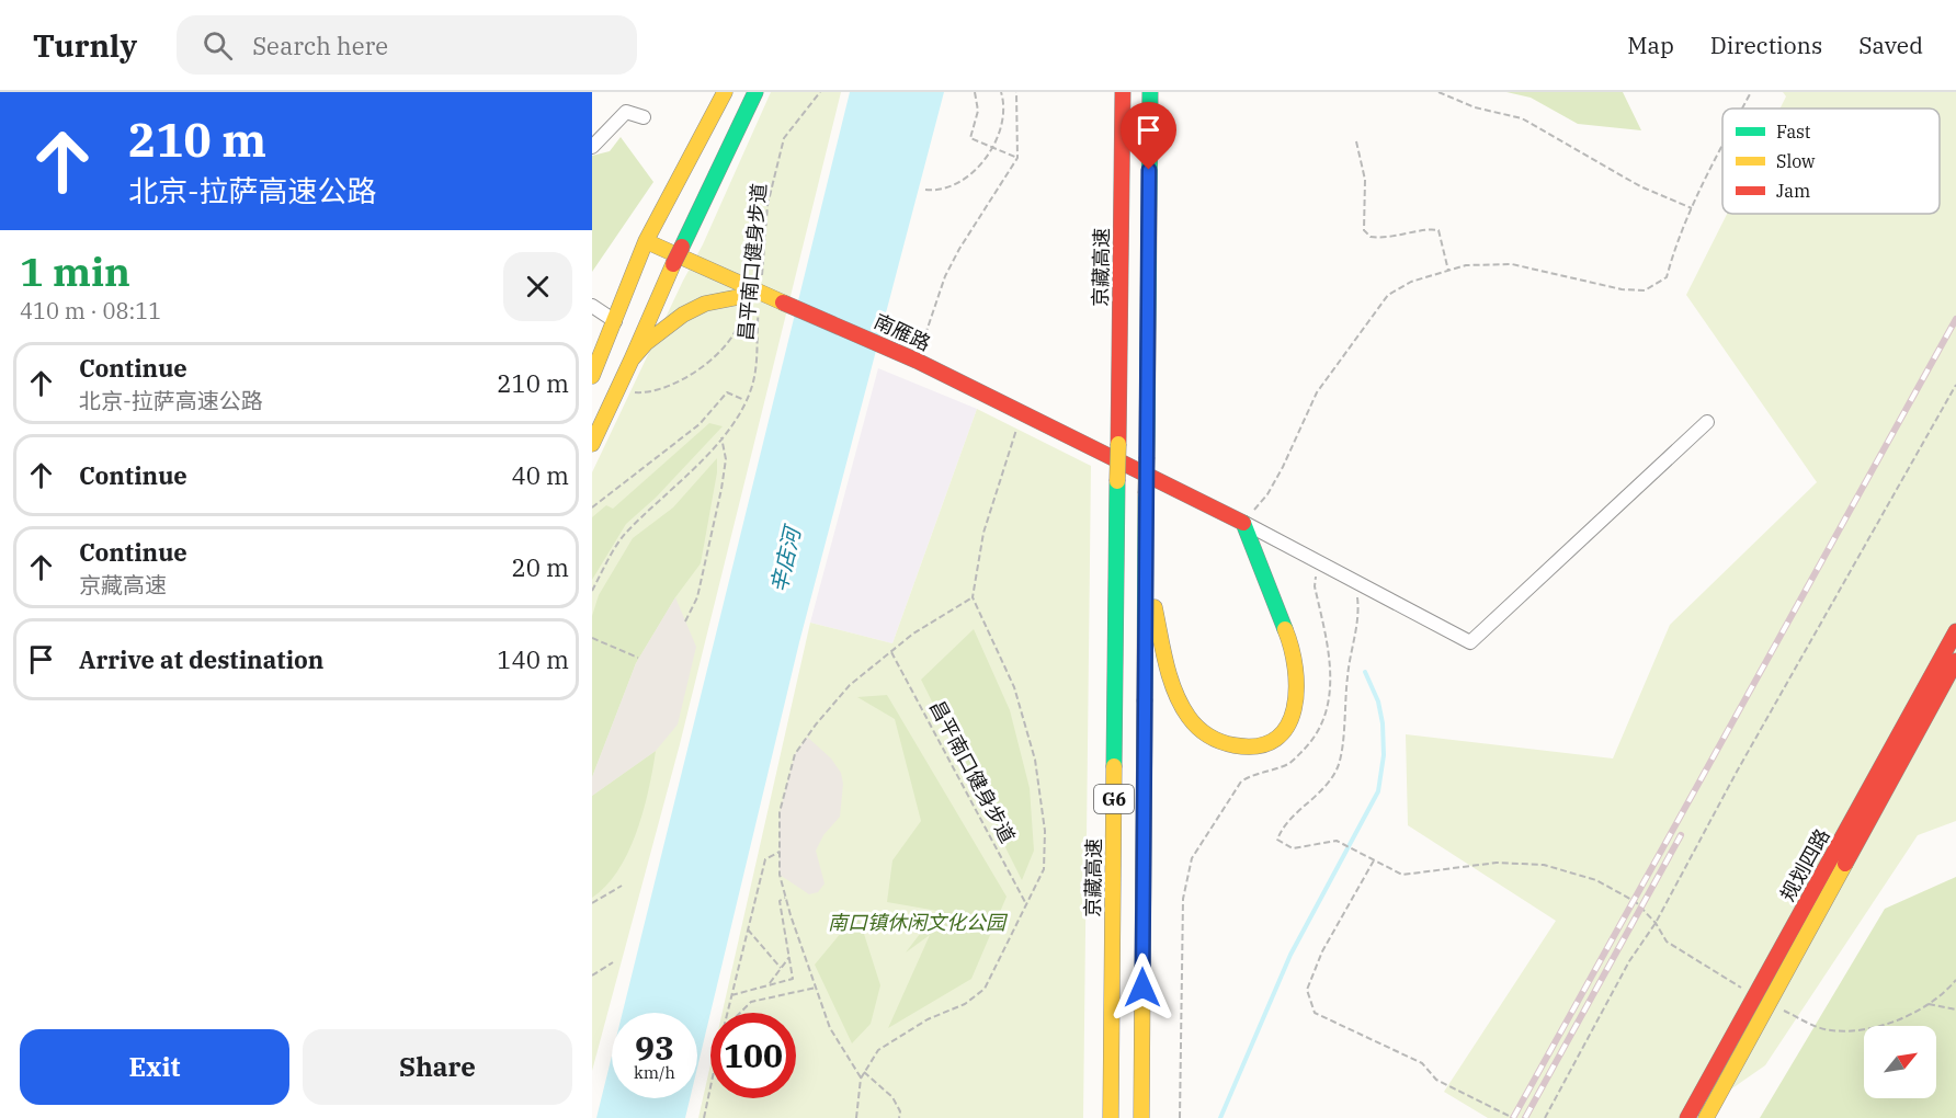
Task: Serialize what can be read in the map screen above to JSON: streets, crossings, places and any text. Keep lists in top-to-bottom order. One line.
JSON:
{"streets":{"main road":["京藏高速","南雁路","G6","规划四路"],"path":["昌平南口健身步道"]},"crossings":[["昌平南口健身步道","南雁路"]],"water":["辛店河"],"parks":["南口镇休闲文化公园"],"legend":["Fast","Slow","Jam"],"north":"top right","page":{"header":"Turnly","search":"Search here","nav":["Map","Directions","Saved"],"turn":["210 m","北京-拉萨高速公路"],"heading":["1 min","410 m · 08:11"],"list":[{"name":"Continue","note":"北京-拉萨高速公路","value":"210 m"},{"name":"Continue","value":"40 m"},{"name":"Continue","note":"京藏高速","value":"20 m"},{"name":"Arrive at destination","value":"140 m"}],"speed":"93 km/h","limit":"100","buttons":["Exit","Share"]}}
